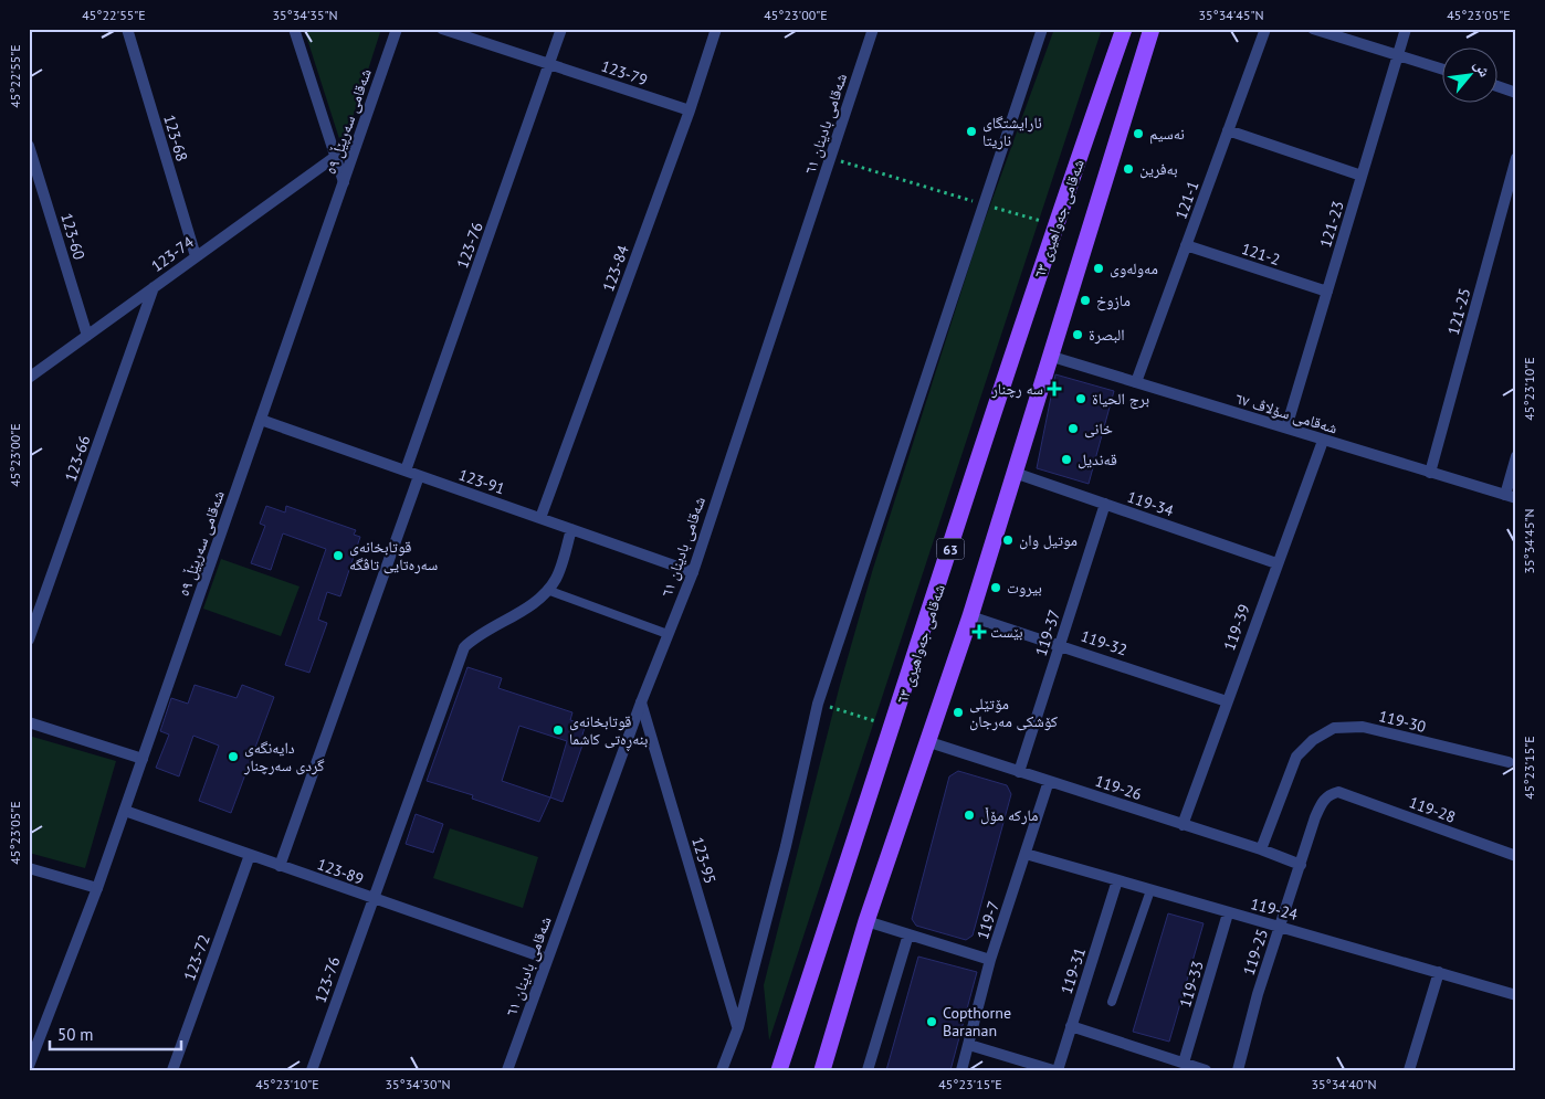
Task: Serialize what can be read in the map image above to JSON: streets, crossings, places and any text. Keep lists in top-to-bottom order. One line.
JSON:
{"streets":{"main road":["شەقامی جەواهیری ٦٣","63"],"street":["123-79","شەقامی سەرپێڵ ٥٩","شەقامی بادینان ٦١","123-68","121-1","121-23","123-60","123-76","123-74","121-2","123-84","121-25","شەقامی سۆلاڤ ٦٧","123-66","123-91","119-34","119-39","119-37","119-32","119-30","119-26","119-28","123-95","123-89","119-24","119-7","119-25","123-72","119-31","119-33"]},"crossings":[["123-79","123-76"],["123-79","123-84"],["شەقامی سەرپێڵ ٥٩","123-91"],["شەقامی سەرپێڵ ٥٩","123-89"],["شەقامی بادینان ٦١","123-91"],["شەقامی بادینان ٦١","123-95"],["شەقامی بادینان ٦١","123-89"],["123-68","123-74"],["121-1","121-2"],["121-1","شەقامی سۆلاڤ ٦٧"],["شەقامی جەواهیری ٦٣","شەقامی سۆلاڤ ٦٧"],["شەقامی جەواهیری ٦٣","119-34"],["شەقامی جەواهیری ٦٣","119-32"],["شەقامی جەواهیری ٦٣","119-26"],["121-23","121-2"],["121-23","شەقامی سۆلاڤ ٦٧"],["123-60","123-74"],["123-76","123-91"],["123-76","123-89"],["123-74","123-66"],["123-84","123-91"],["121-25","شەقامی سۆلاڤ ٦٧"],["شەقامی سۆلاڤ ٦٧","119-39"],["119-34","119-39"],["119-34","119-37"],["119-39","119-32"],["119-39","119-26"],["119-37","119-32"],["119-37","119-26"],["119-30","119-26"],["119-26","119-7"],["119-26","119-25"],["119-28","119-25"],["123-89","123-72"],["119-24","119-7"],["119-24","119-25"],["119-24","119-31"],["119-24","119-33"]],"places":{"other":["ئارایشتگای ناریتا","نەسیم","بەفرین","مەولەوی","مازوخ","البصرة","برج الحياة","خانی","قەندیل","موتيل وان","قوتابخانەی سەرەتایی تاڤگە","بیروت","مۆتێلی کۆشکی مەرجان","قوتابخانەی بنەڕەتی کاشما","دایەنگەی گردی سەرچنار","مارکە مۆڵ","Copthorne Baranan"],"health":["سه رچنار","بێست"]},"scale_bar":"50 m","north":"top right","coordinates":["45°22'55\"E","35°34'35\"N","45°23'00\"E","35°34'45\"N","45°23'05\"E","45°23'10\"E","45°23'15\"E","35°34'30\"N","35°34'40\"N"]}
